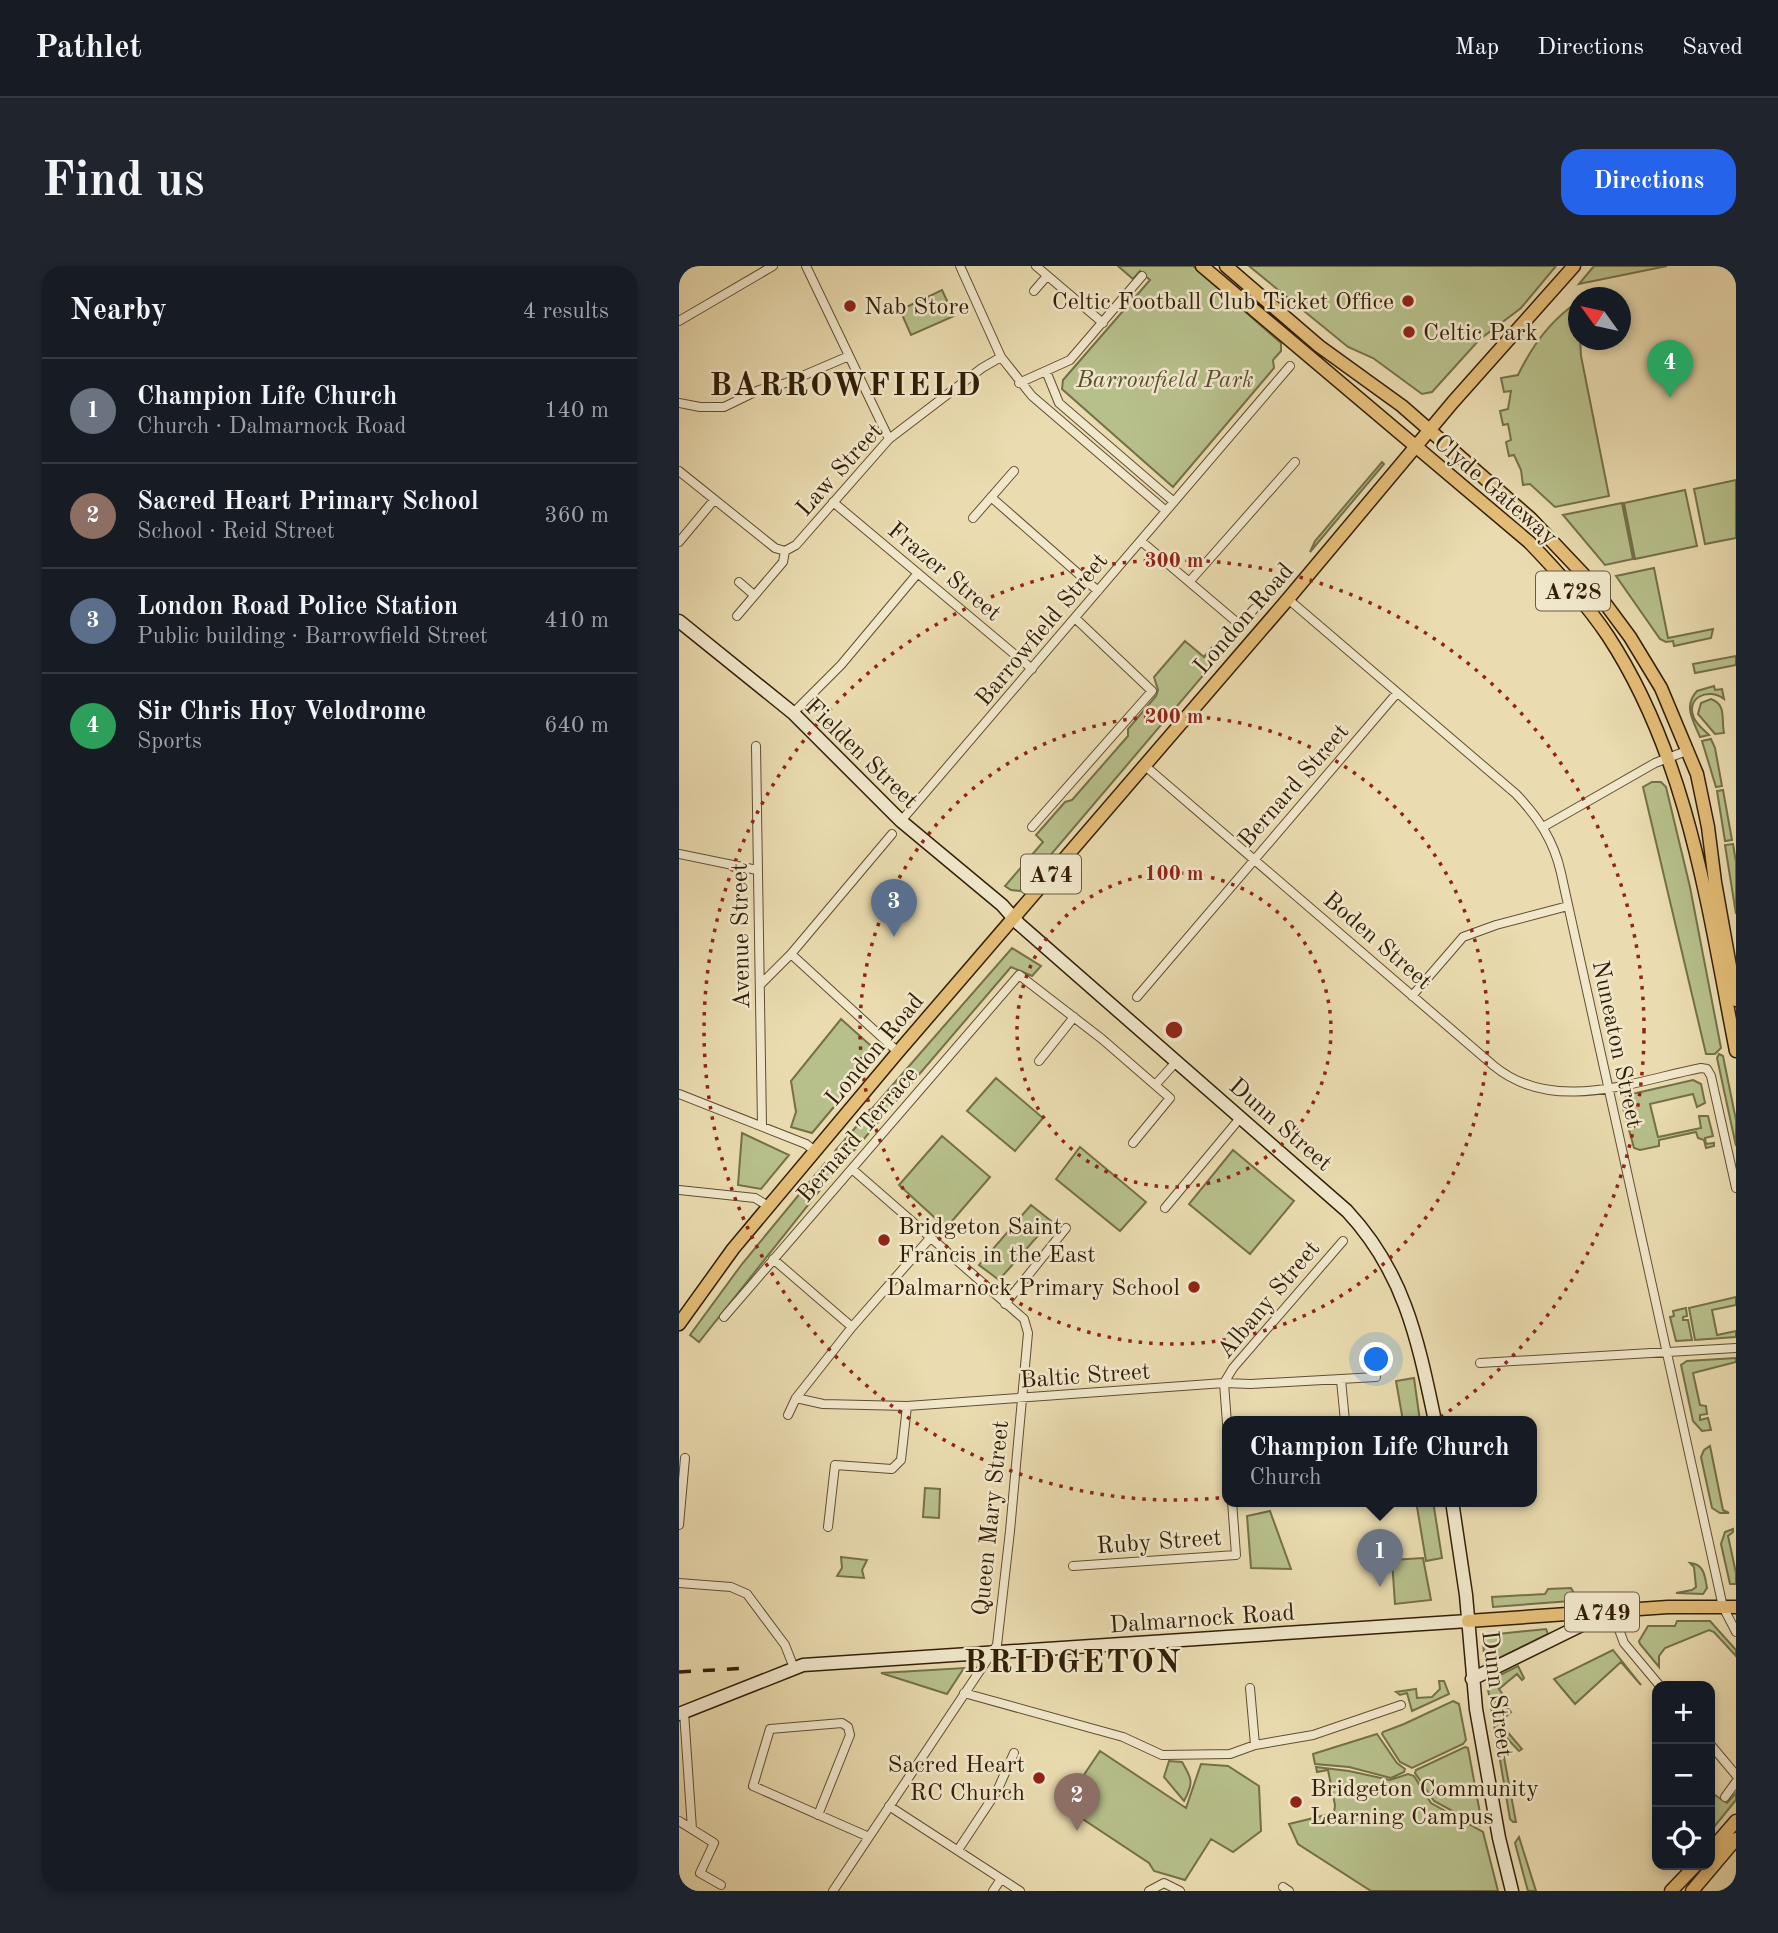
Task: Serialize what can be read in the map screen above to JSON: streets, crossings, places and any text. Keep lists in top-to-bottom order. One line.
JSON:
{"streets":{"main road":["Clyde Gateway","A728","London Road","Fielden Street","A74","Dunn Street","A749","Dalmarnock Road"],"street":["Law Street","Frazer Street","Barrowfield Street","Bernard Street","Avenue Street","Boden Street","Nuneaton Street","Bernard Terrace","Albany Street","Baltic Street","Queen Mary Street","Ruby Street"]},"crossings":[["Law Street","Frazer Street"],["Clyde Gateway","London Road"],["Frazer Street","Barrowfield Street"],["London Road","Fielden Street"],["London Road","Boden Street"],["London Road","Nuneaton Street"],["London Road","Dunn Street"],["Barrowfield Street","Fielden Street"],["Fielden Street","Dunn Street"],["Bernard Street","Boden Street"],["Bernard Street","Nuneaton Street"],["Boden Street","Nuneaton Street"],["Nuneaton Street","Dalmarnock Road"],["Dunn Street","Dalmarnock Road"],["Bernard Terrace","Queen Mary Street"],["Albany Street","Baltic Street"],["Baltic Street","Queen Mary Street"],["Queen Mary Street","Dalmarnock Road"]],"districts":["BARROWFIELD","BRIDGETON"],"parks":["Barrowfield Park"],"places":["Celtic Football Club Ticket Office","Nab Store","Celtic Park","Bridgeton Saint Francis in the East","Dalmarnock Primary School","Sacred Heart RC Church","Bridgeton Community Learning Campus"],"north":"top left","page":{"header":"Pathlet","nav":["Map","Directions","Saved"],"buttons":"Directions","title":"Find us","heading":["Nearby","4 results"],"pins":["4","3","1","2"],"list":[{"mark":"1","name":"Champion Life Church","note":"Church · Dalmarnock Road","value":"140 m"},{"mark":"2","name":"Sacred Heart Primary School","note":"School · Reid Street","value":"360 m"},{"mark":"3","name":"London Road Police Station","note":"Public building · Barrowfield Street","value":"410 m"},{"mark":"4","name":"Sir Chris Hoy Velodrome","note":"Sports","value":"640 m"}],"popup":["Champion Life Church","Church"],"map_buttons":["+","−"]},"rings":["300 m","200 m","100 m"]}
